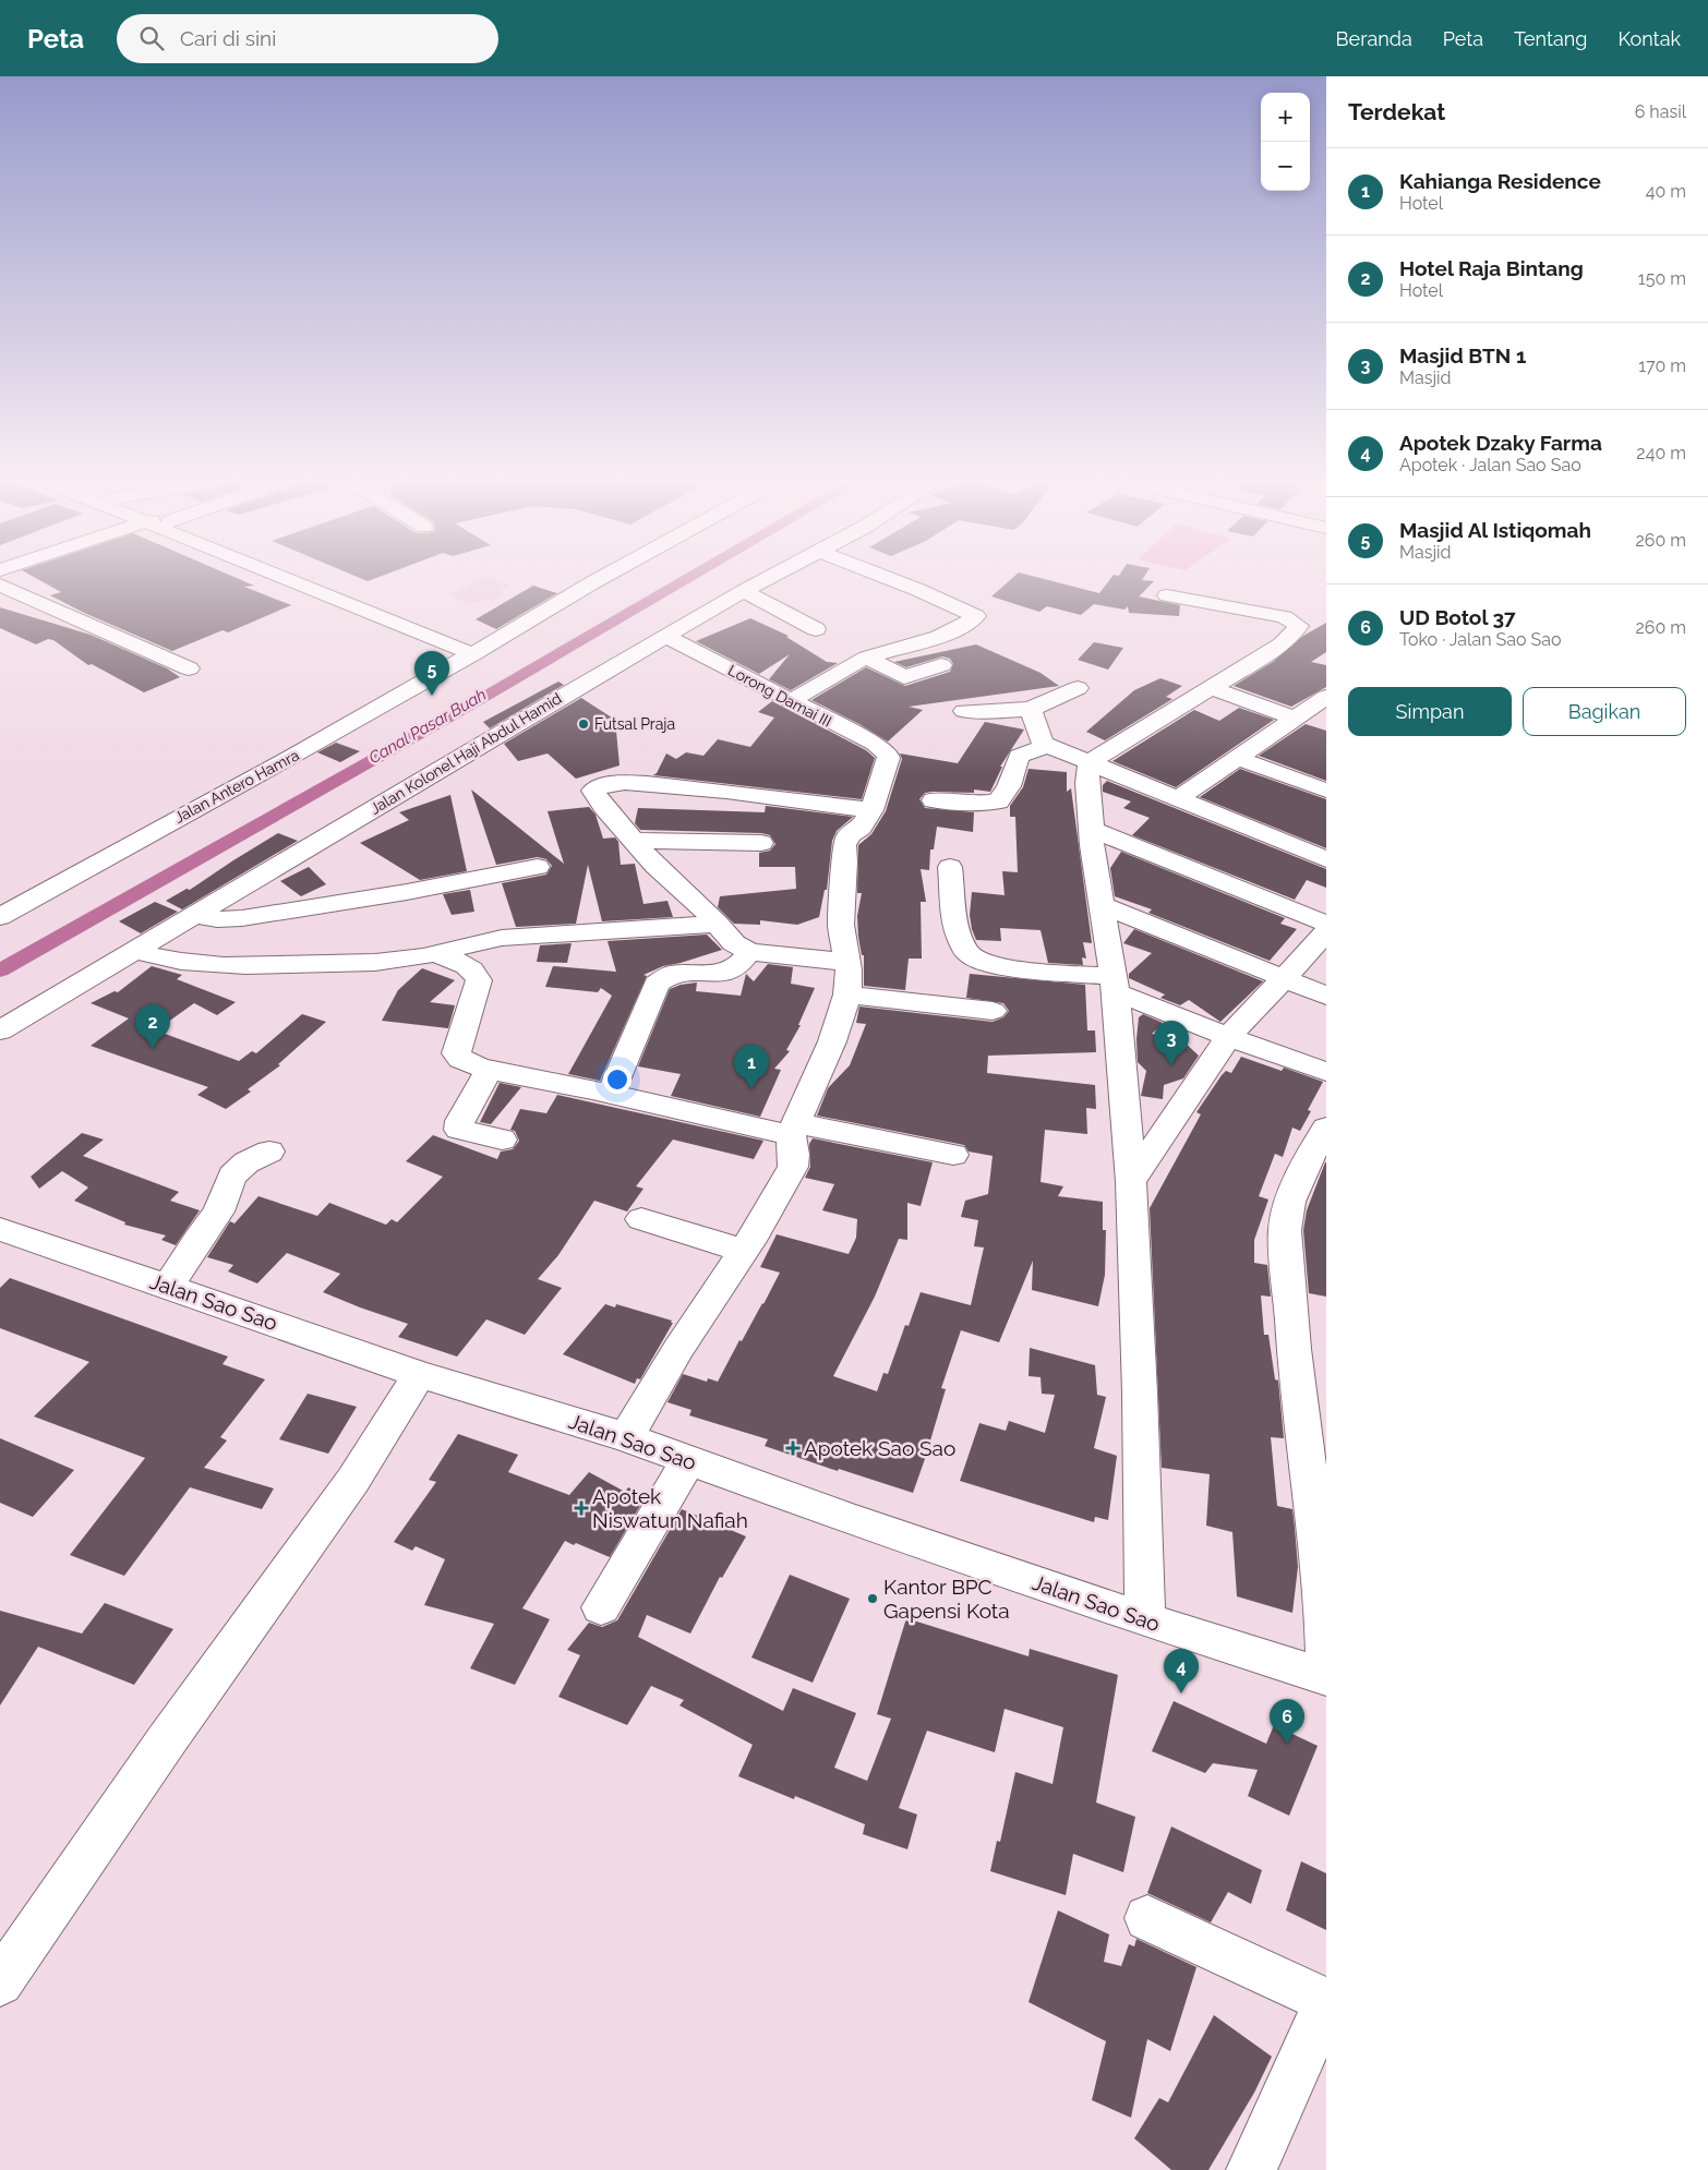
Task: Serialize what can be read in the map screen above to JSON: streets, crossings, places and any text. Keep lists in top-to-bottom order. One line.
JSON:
{"streets":{"street":["Lorong Damai III","Jalan Kolonel Haji Abdul Hamid","Jalan Antero Hamra","Jalan Sao Sao"]},"crossings":[["Lorong Damai III","Jalan Kolonel Haji Abdul Hamid"]],"water":["Canal Pasar Buah"],"places":{"other":["Futsal Praja","Kantor BPC Gapensi Kota"],"health":["Apotek Sao Sao","Apotek Niswatun Nafiah"]},"page":{"header":"Peta","search":"Cari di sini","nav":["Beranda","Peta","Tentang","Kontak"],"heading":["Terdekat","6 hasil"],"map_buttons":["+","−"],"list":[{"mark":"1","name":"Kahianga Residence","note":"Hotel","value":"40 m"},{"mark":"2","name":"Hotel Raja Bintang","note":"Hotel","value":"150 m"},{"mark":"3","name":"Masjid BTN 1","note":"Masjid","value":"170 m"},{"mark":"4","name":"Apotek Dzaky Farma","note":"Apotek · Jalan Sao Sao","value":"240 m"},{"mark":"5","name":"Masjid Al Istiqomah","note":"Masjid","value":"260 m"},{"mark":"6","name":"UD Botol 37","note":"Toko · Jalan Sao Sao","value":"260 m"}],"pins":["5","2","3","1","4","6"],"buttons":["Simpan","Bagikan"]}}
